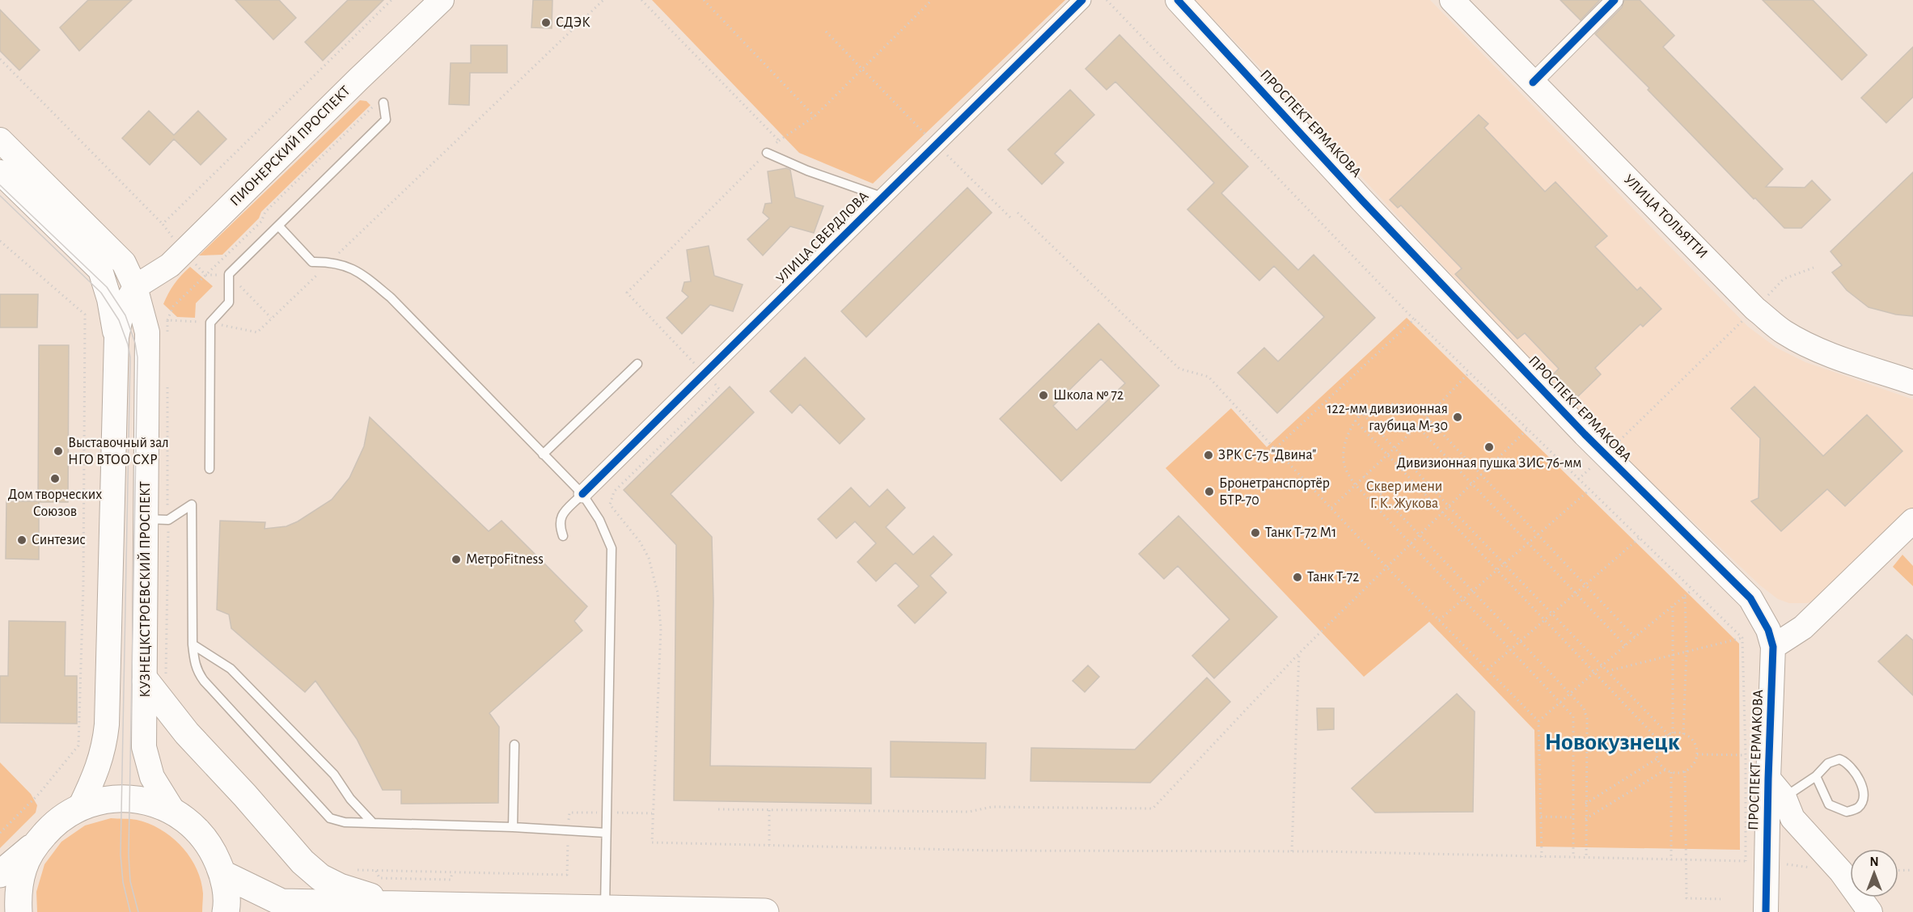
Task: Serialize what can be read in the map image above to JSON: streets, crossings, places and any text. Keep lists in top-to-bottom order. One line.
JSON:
{"streets":{"main road":["ПРОСПЕКТ ЕРМАКОВА","ПИОНЕРСКИЙ ПРОСПЕКТ","УЛИЦА ТОЛЬЯТТИ","КУЗНЕЦКСТРОЕВСКИЙ ПРОСПЕКТ"],"street":["УЛИЦА СВЕРДЛОВА"]},"crossings":[["ПИОНЕРСКИЙ ПРОСПЕКТ","КУЗНЕЦКСТРОЕВСКИЙ ПРОСПЕКТ"]],"districts":["Новокузнецк"],"parks":["Сквер имени Г. К. Жукова"],"places":["СДЭК","Школа № 72","122-мм дивизионная гаубица М-30","Дивизионная пушка ЗИС 76-мм","Выставочный зал НГО ВТОО СХР","ЗРК С-75 \"Двина\"","Дом творческих Союзов","Бронетранспортёр БТР-70","Танк Т-72 М1","Синтезис","МетроFitness","Танк Т-72"],"north":"top"}
